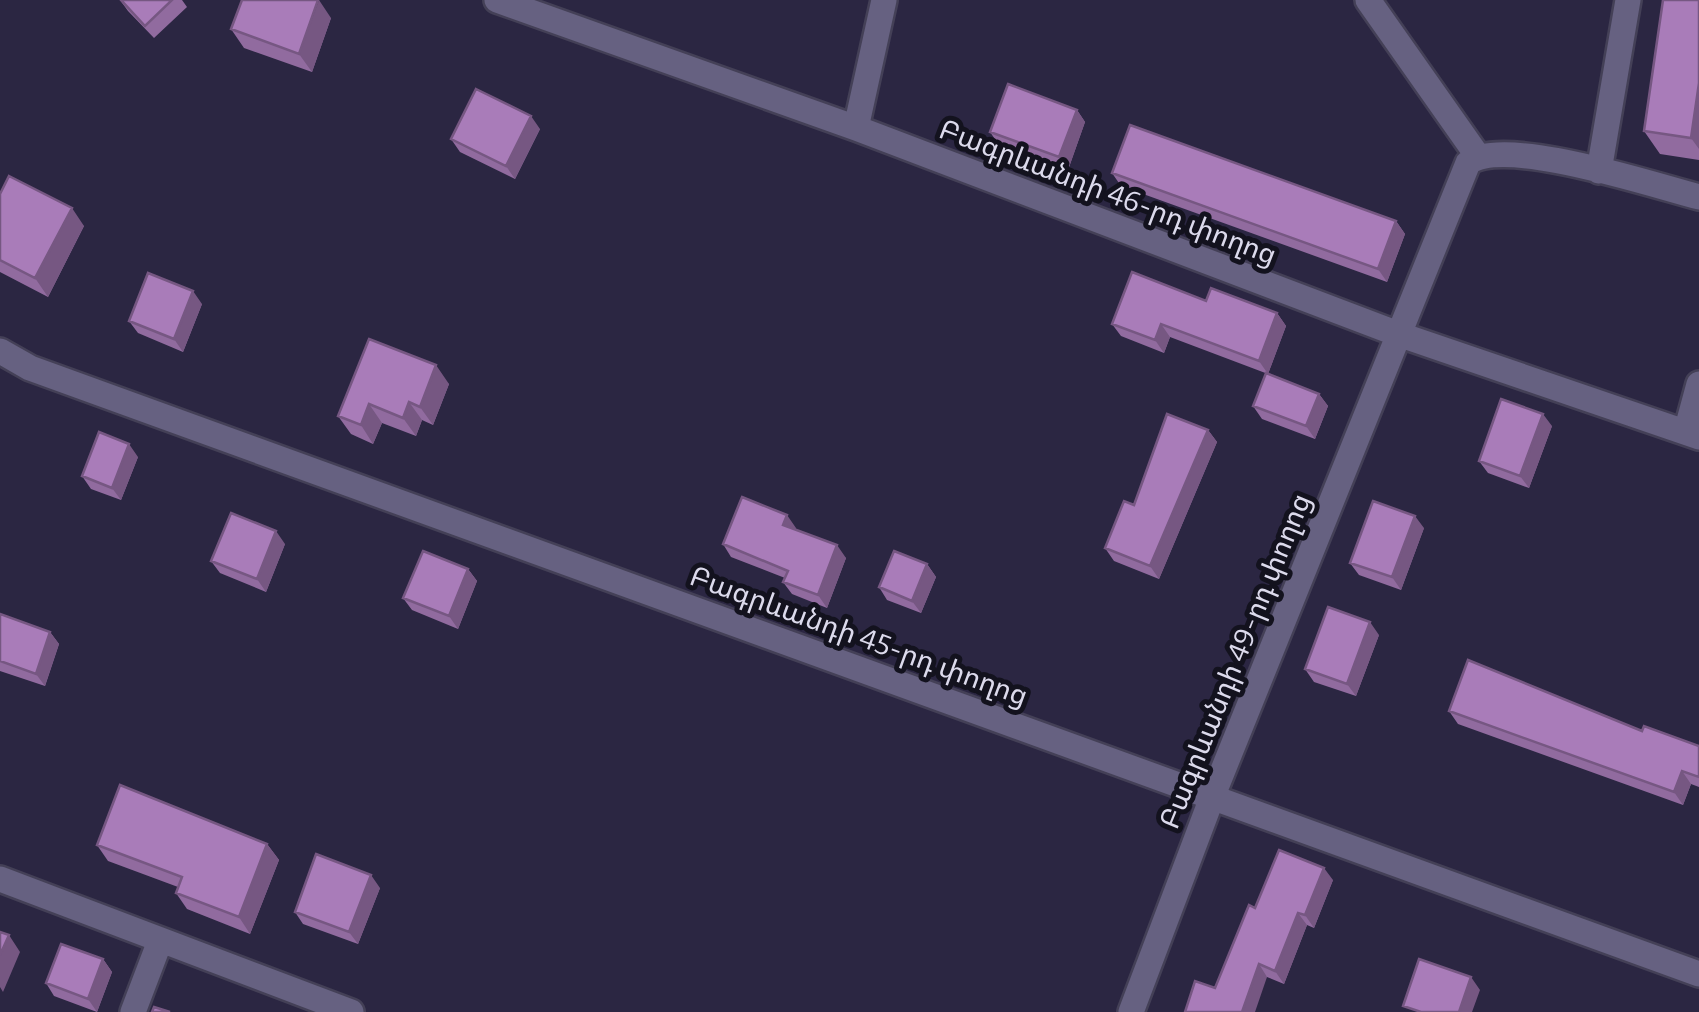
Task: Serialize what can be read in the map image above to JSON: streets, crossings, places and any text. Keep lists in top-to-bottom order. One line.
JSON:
{"streets":{"street":["Բագրևանդի 46-րդ փողոց","Բագրևանդի 45-րդ փողոց","Բագրևանդի 49-րդ փողոց"]},"crossings":[["Բագրևանդի 46-րդ փողոց","Բագրևանդի 49-րդ փողոց"],["Բագրևանդի 45-րդ փողոց","Բագրևանդի 49-րդ փողոց"]]}
